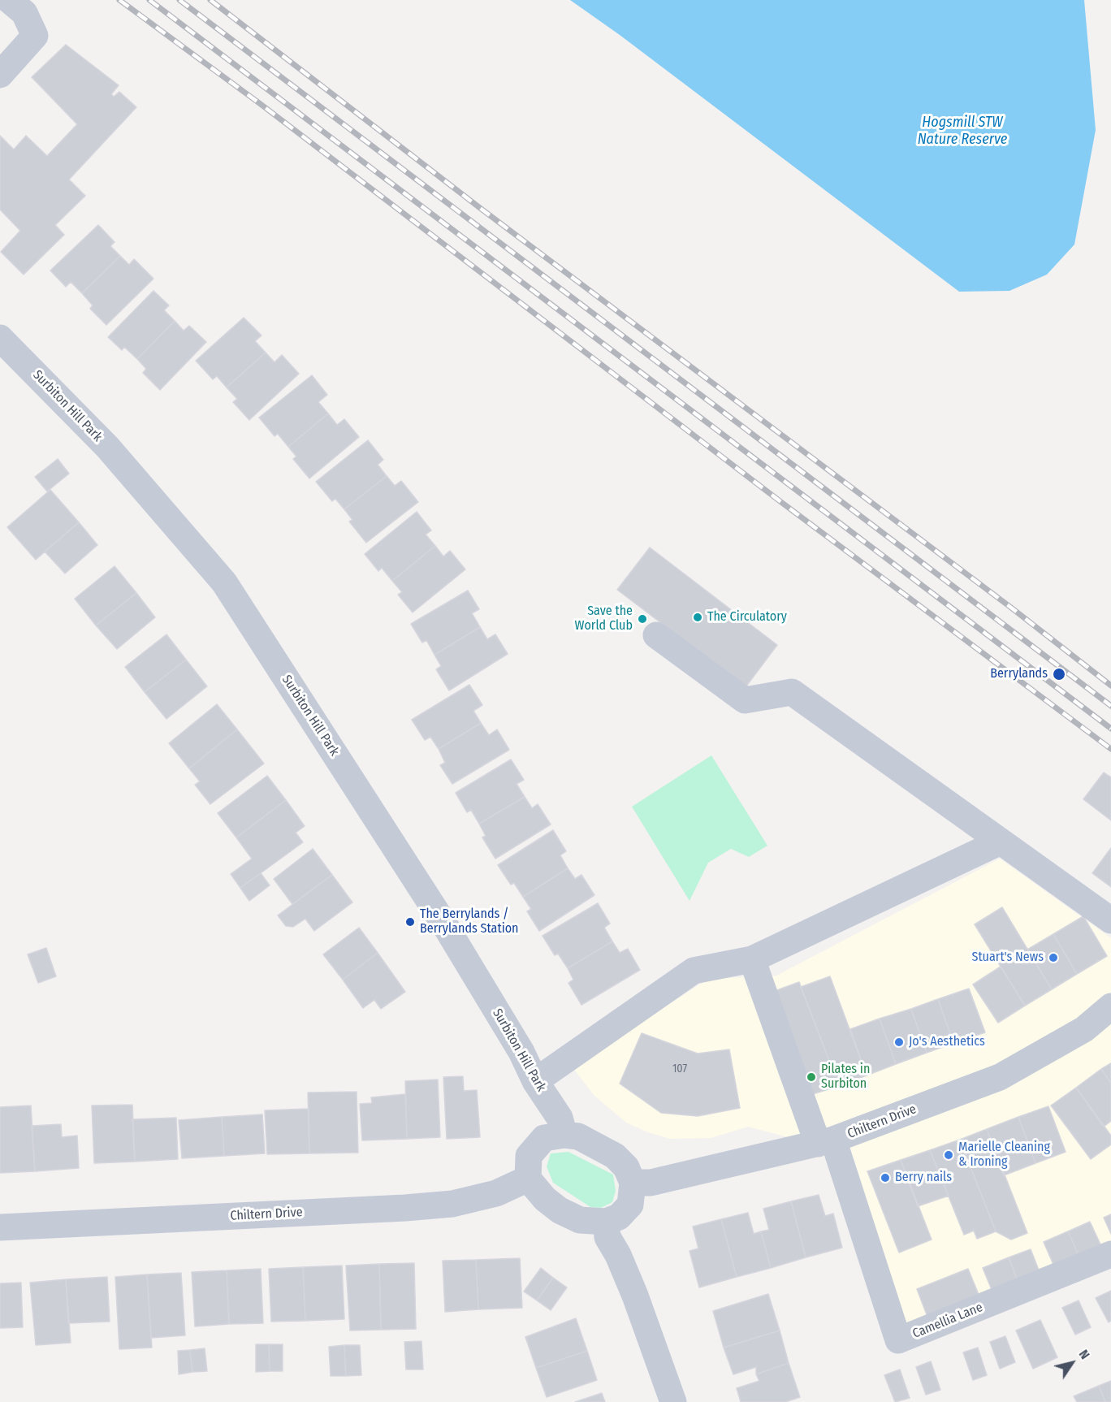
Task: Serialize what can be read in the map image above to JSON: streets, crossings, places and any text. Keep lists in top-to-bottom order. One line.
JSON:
{"streets":{"street":["Surbiton Hill Park","Chiltern Drive","Camellia Lane"]},"crossings":[["Surbiton Hill Park","Chiltern Drive"],["Chiltern Drive","Camellia Lane"]],"water":["Hogsmill STW Nature Reserve"],"places":["The Circulatory","Save the World Club","Berrylands","The Berrylands / Berrylands Station","Stuart's News","Jo's Aesthetics","Pilates in Surbiton","Marielle Cleaning & Ironing","Berry nails"],"house_numbers":["107"],"north":"top right"}
